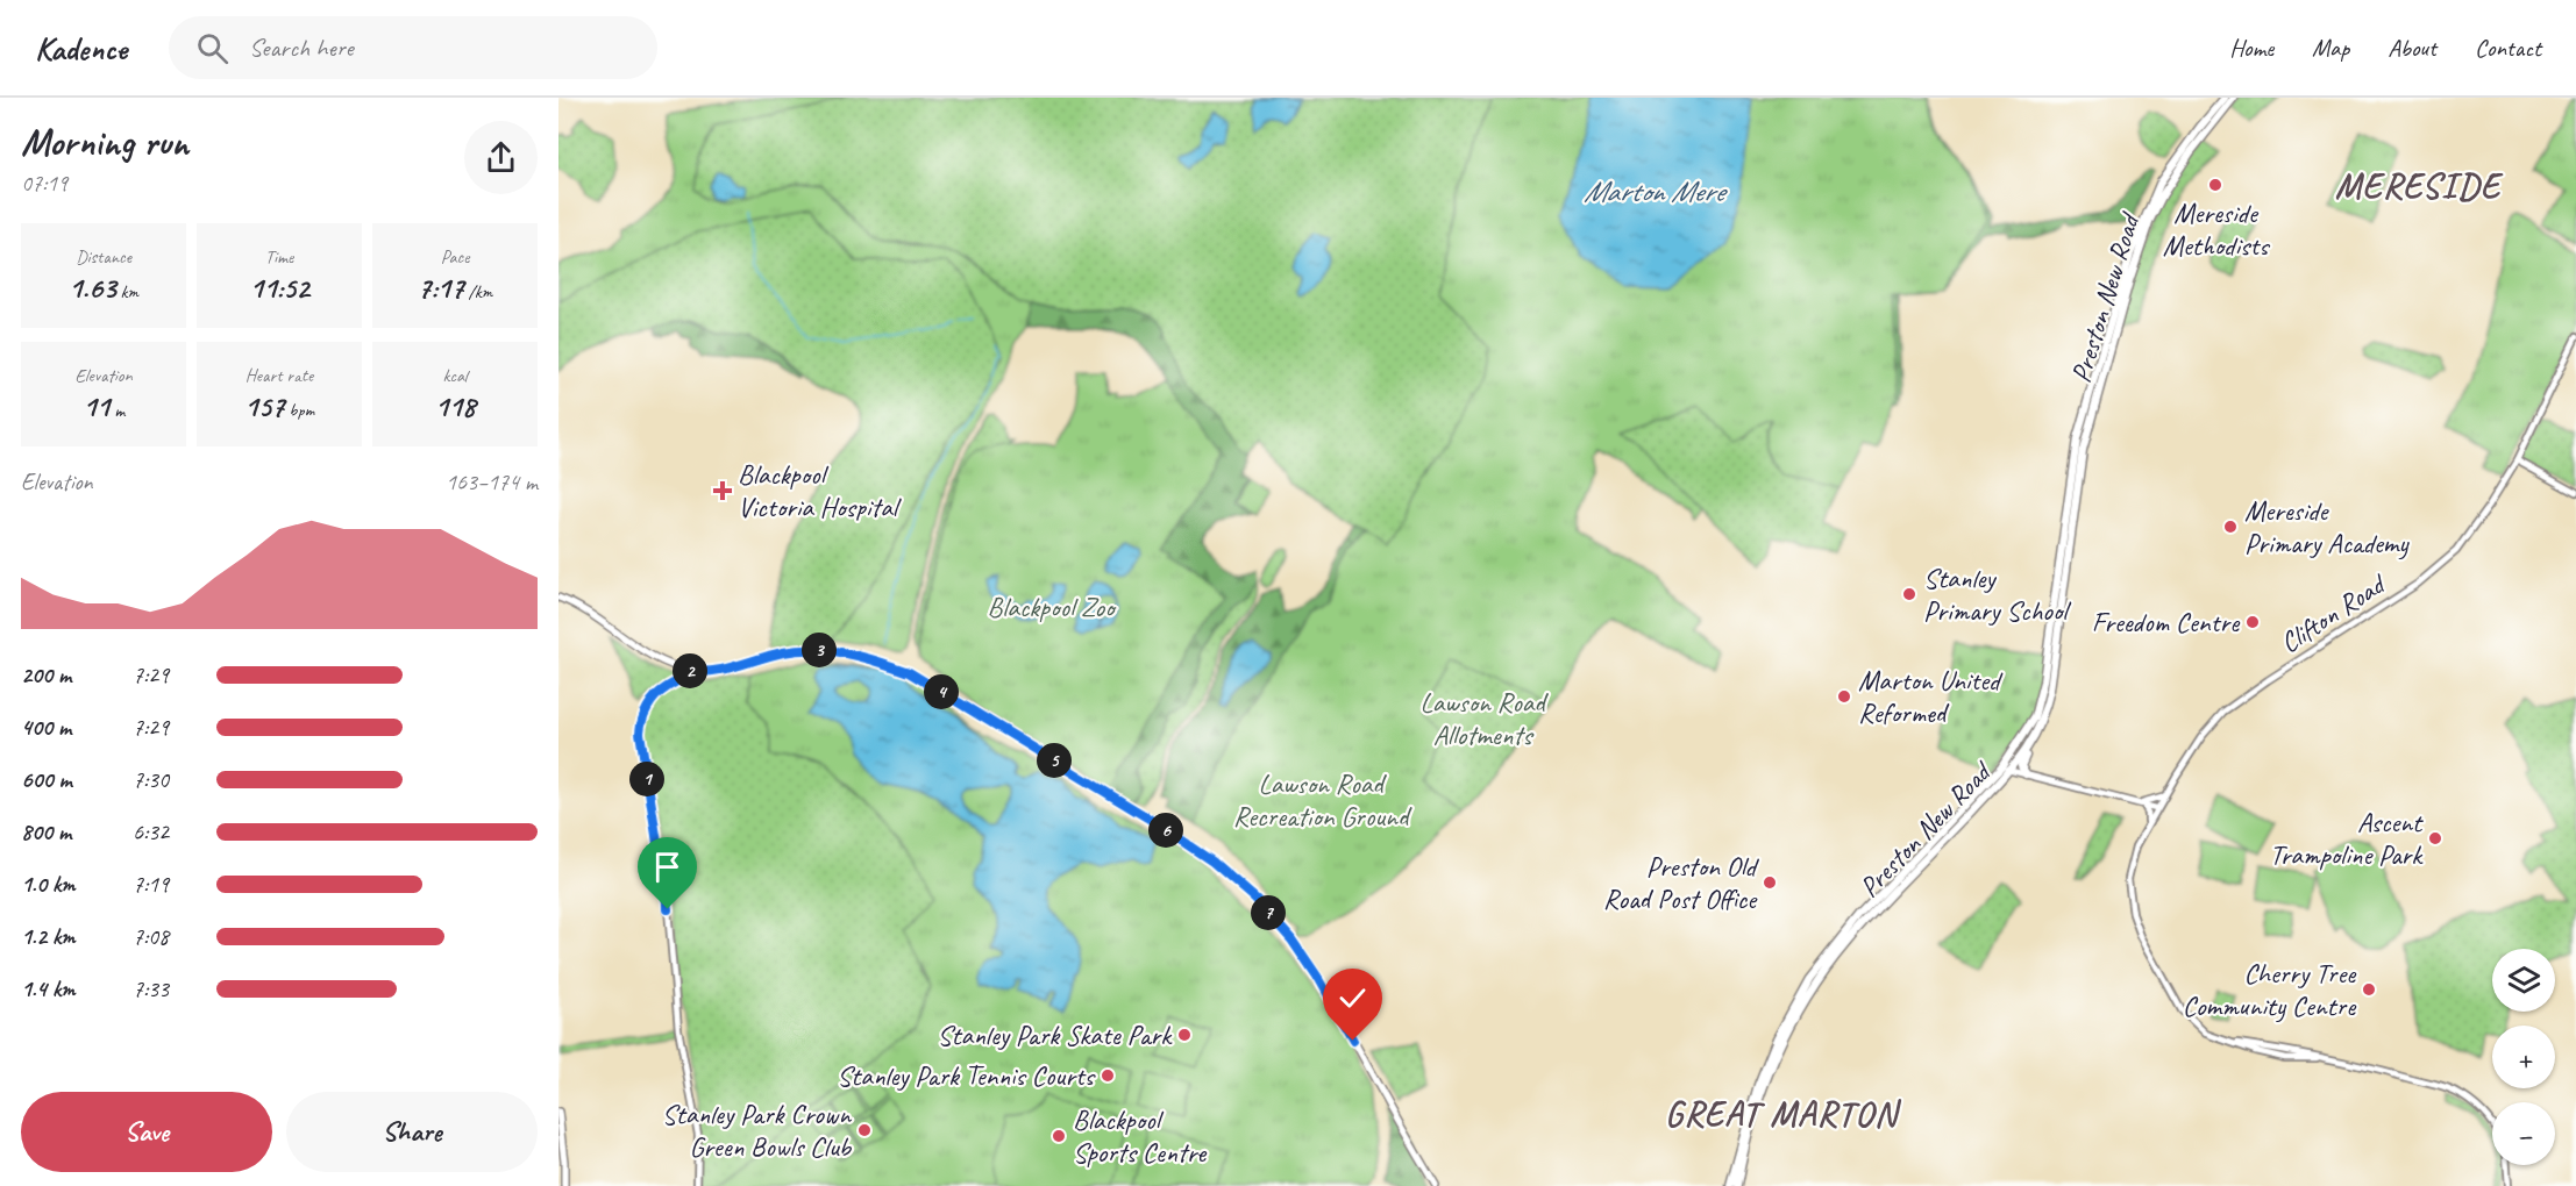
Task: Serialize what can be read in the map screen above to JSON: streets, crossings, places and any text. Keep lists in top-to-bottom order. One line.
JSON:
{"streets":{"highway":["Preston New Road"],"street":["Clifton Road"]},"districts":["MERESIDE","GREAT MARTON"],"water":["Marton Mere"],"parks":["Blackpool Zoo","Lawson Road Allotments","Lawson Road Recreation Ground"],"places":{"other":["Mereside Methodists","Mereside Primary Academy","Stanley Primary School","Freedom Centre","Marton United Reformed","Ascent Trampoline Park","Preston Old Road Post Office","Cherry Tree Community Centre","Stanley Park Skate Park","Stanley Park Tennis Courts","Stanley Park Crown Green Bowls Club","Blackpool Sports Centre"],"health":["Blackpool Victoria Hospital"]},"page":{"header":"Kadence","search":"Search here","nav":["Home","Map","About","Contact"],"heading":["Morning run","07:19"],"stats":[["Distance","1.63 km"],["Time","11:52"],["Pace","7:17 /km"],["Elevation","11 m"],["Heart rate","157 bpm"],["kcal","118"]],"chart":["Elevation","163–174 m"],"pins":["3","2","4","5","1","6","7"],"list":[{"name":"200 m","note":"7:29"},{"name":"400 m","note":"7:29"},{"name":"600 m","note":"7:30"},{"name":"800 m","note":"6:32"},{"name":"1.0 km","note":"7:19"},{"name":"1.2 km","note":"7:08"},{"name":"1.4 km","note":"7:33"}],"map_buttons":["+","−"],"buttons":["Save","Share"]}}
